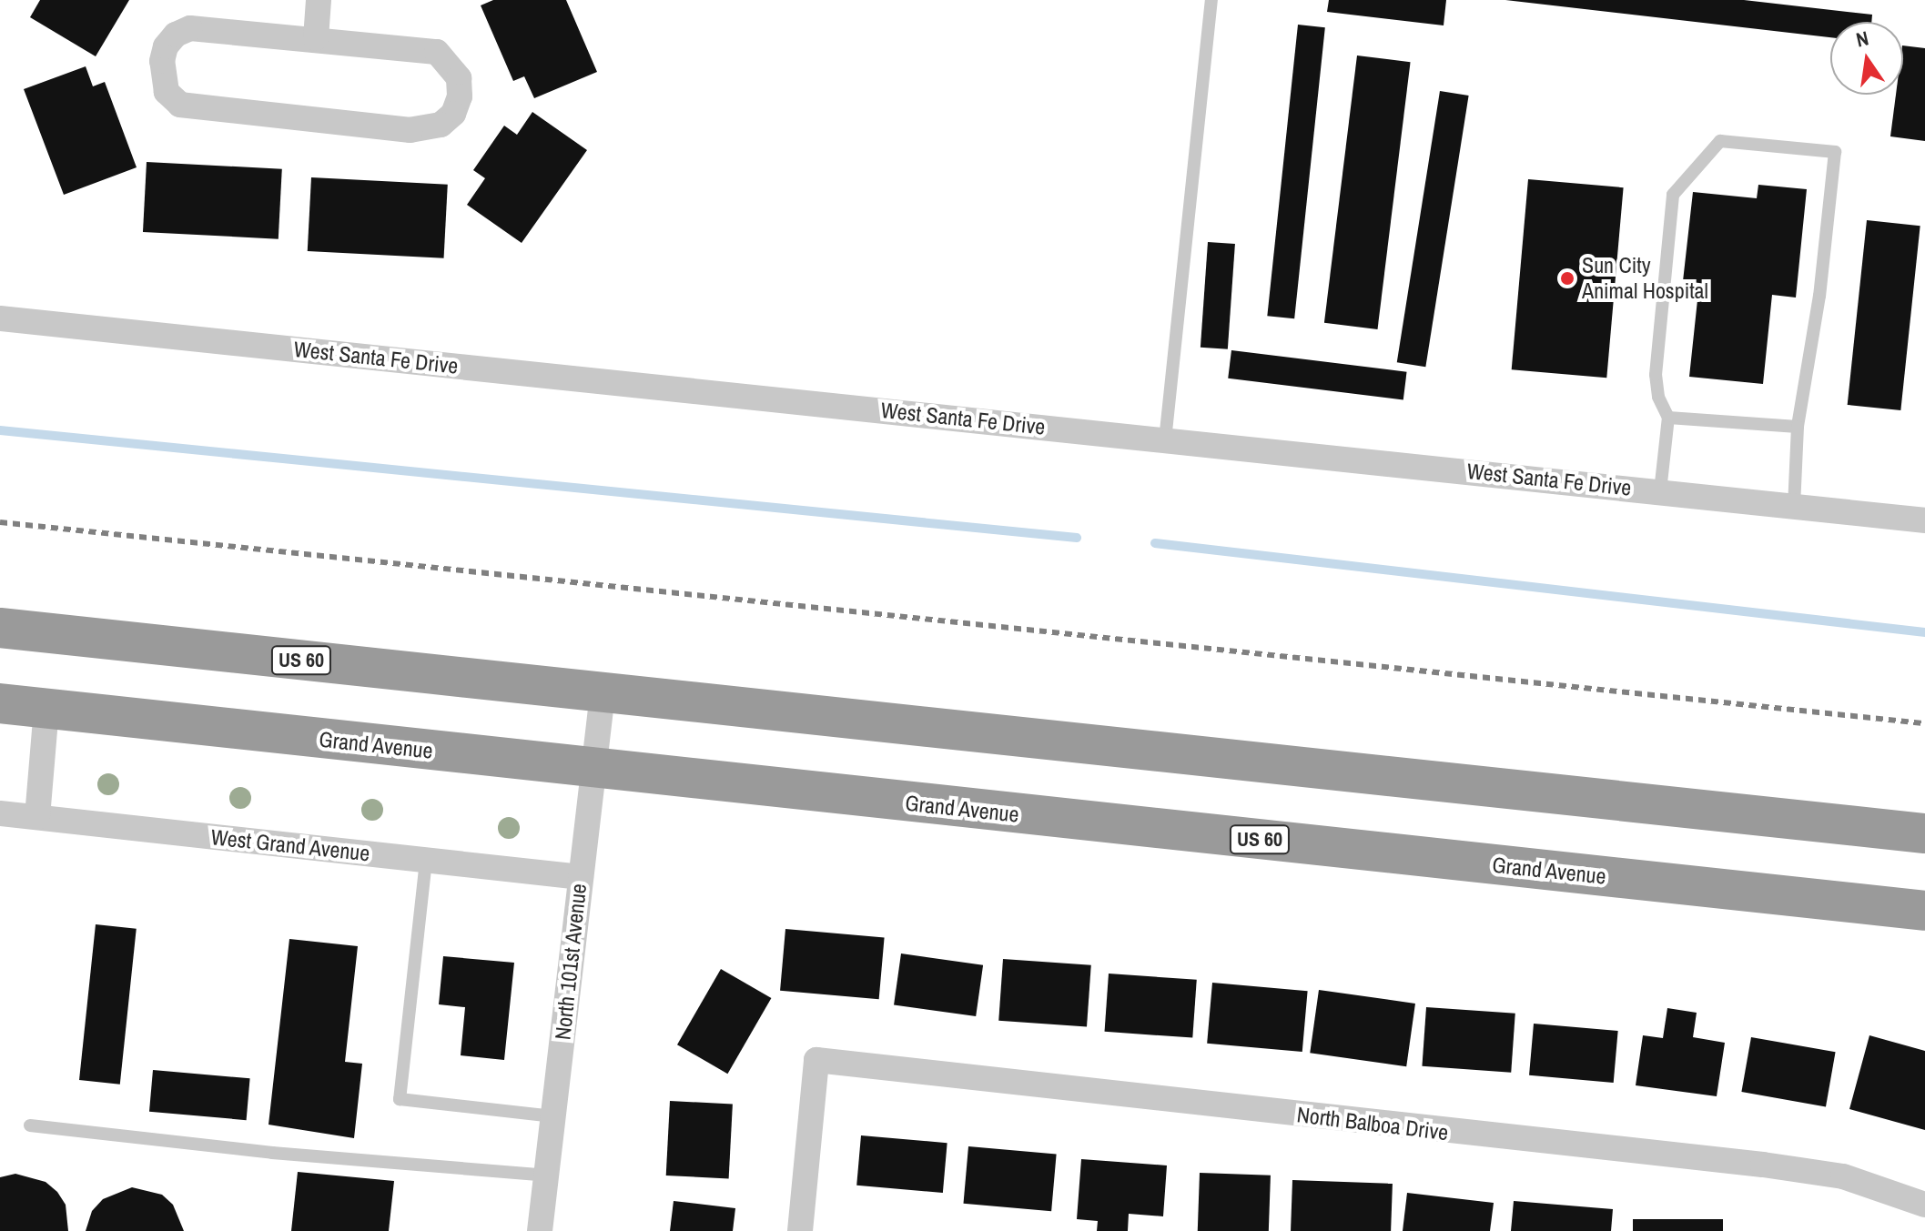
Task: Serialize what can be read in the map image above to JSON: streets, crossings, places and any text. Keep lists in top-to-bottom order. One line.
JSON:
{"streets":{"highway":["US 60","Grand Avenue"],"street":["West Santa Fe Drive","West Grand Avenue","North 101st Avenue","North Balboa Drive"]},"crossings":[["US 60","North 101st Avenue"],["Grand Avenue","North 101st Avenue"],["West Grand Avenue","North 101st Avenue"]],"places":["Sun City Animal Hospital"],"north":"top"}
